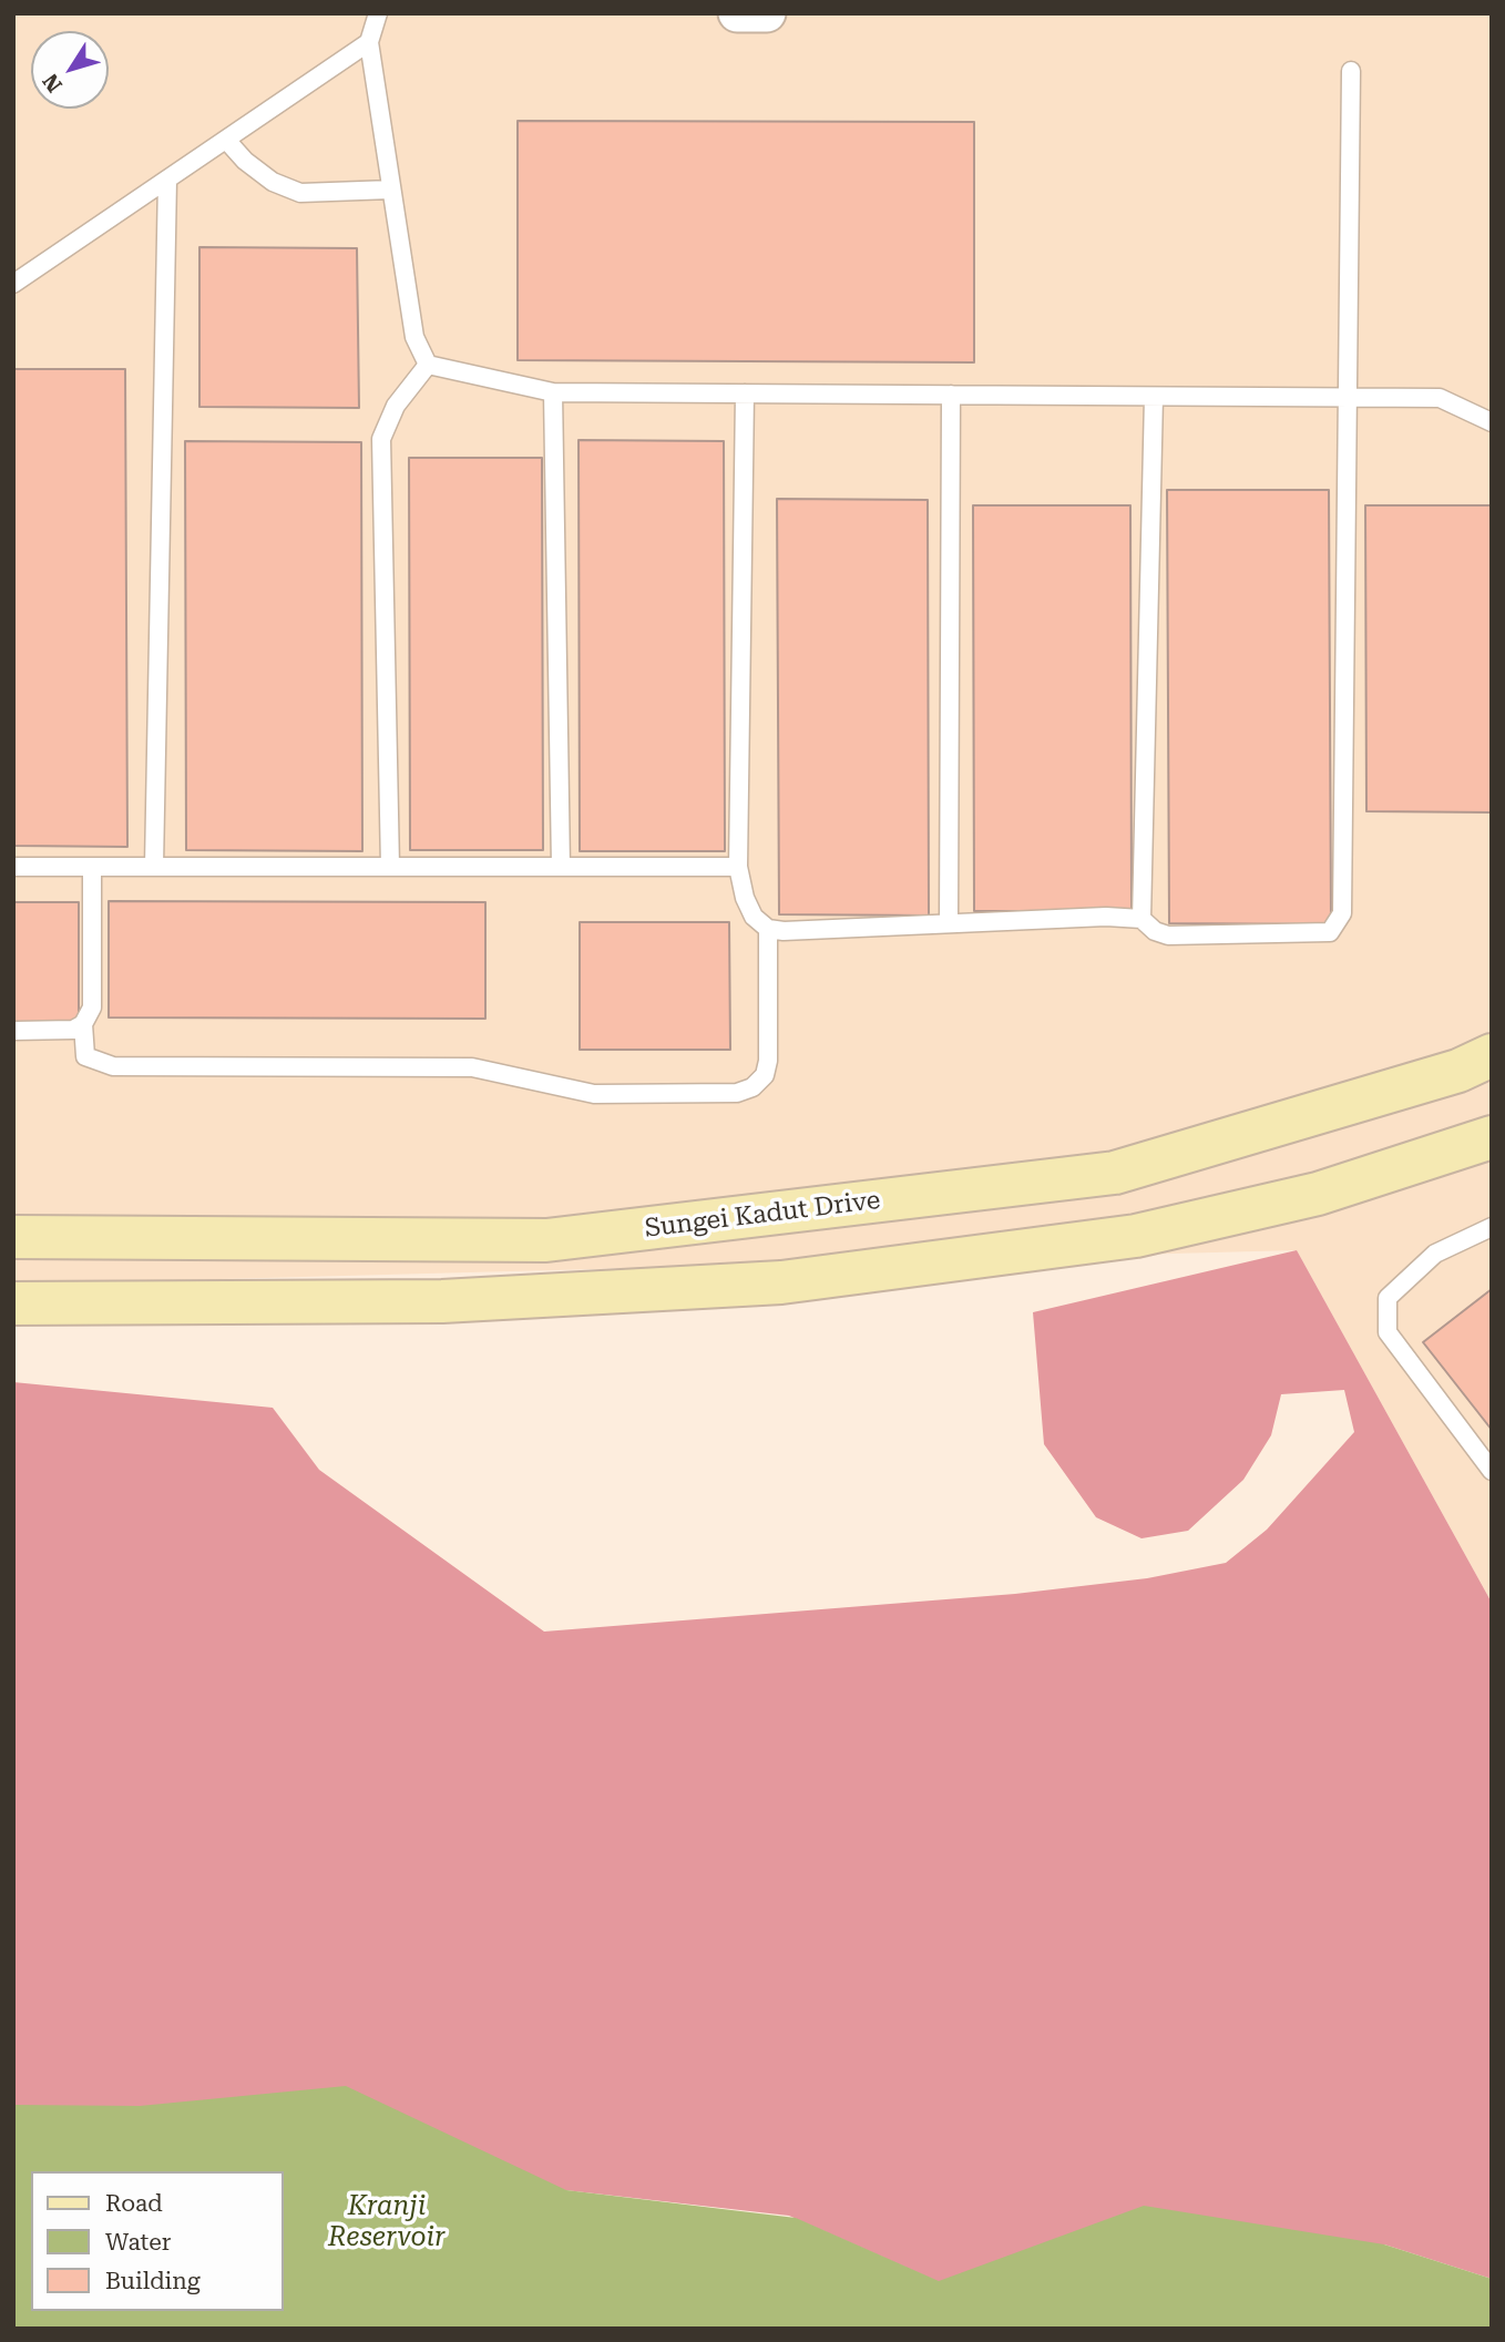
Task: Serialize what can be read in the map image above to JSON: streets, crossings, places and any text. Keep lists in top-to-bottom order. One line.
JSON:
{"streets":{"main road":["Sungei Kadut Drive"]},"water":["Kranji Reservoir"],"legend":["Road","Water","Building"],"north":"bottom left"}
